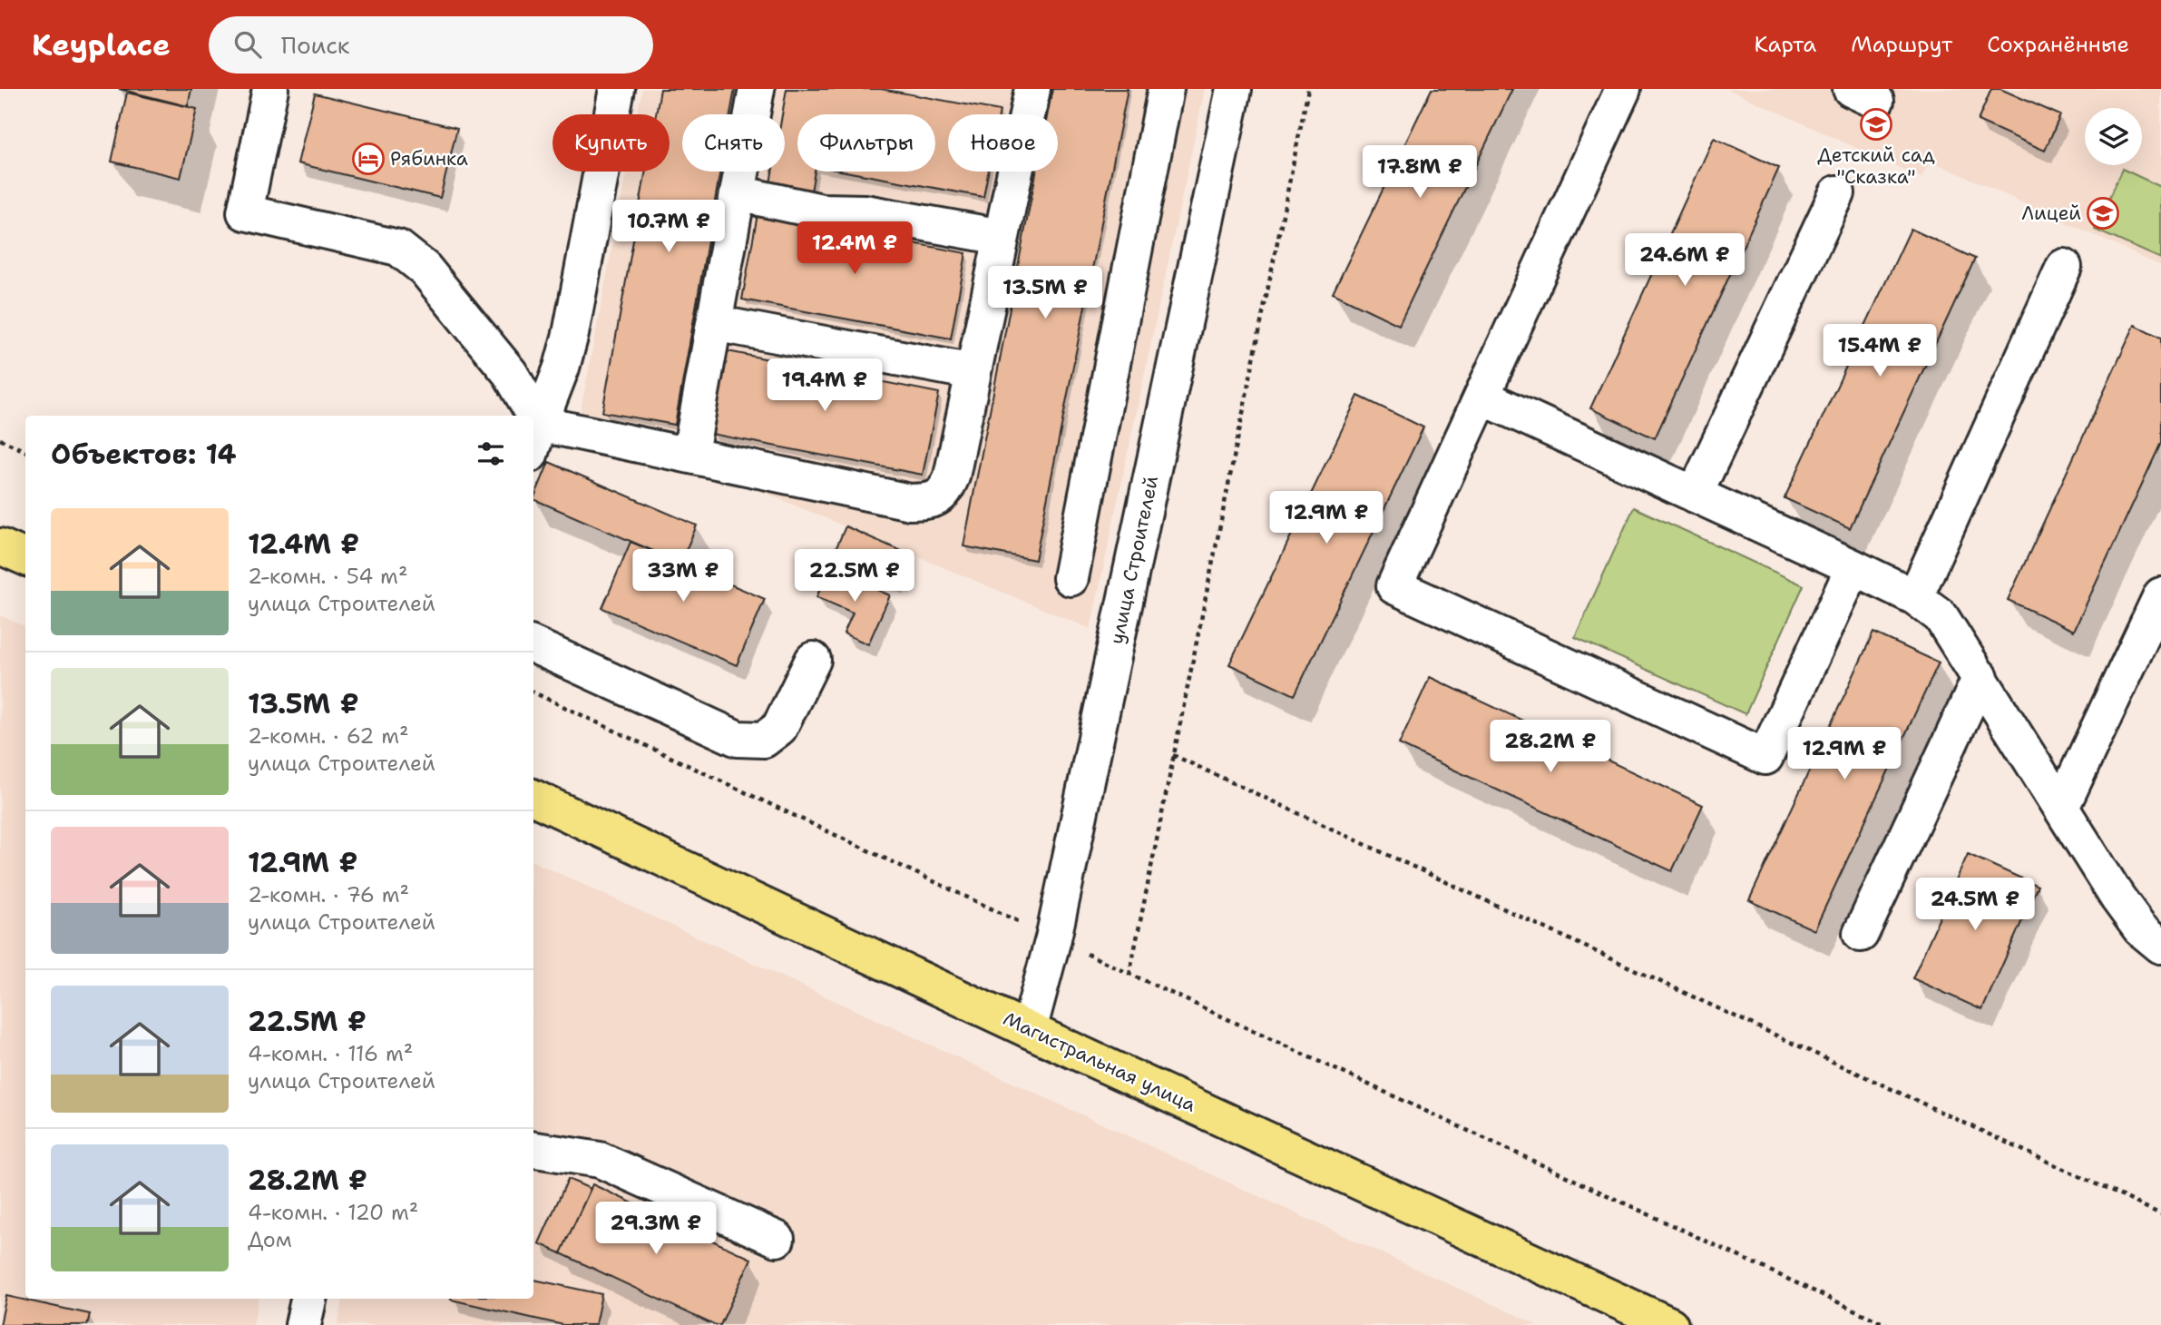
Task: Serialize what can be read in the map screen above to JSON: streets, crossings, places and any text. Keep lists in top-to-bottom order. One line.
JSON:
{"streets":{"main road":["Магистральная улица"],"street":["улица Строителей"]},"crossings":[["улица Строителей","Магистральная улица"]],"places":{"school or university":["Детский сад \"Сказка\"","Лицей"],"hotel":["Рябинка"]},"page":{"header":"Keyplace","search":"Поиск","nav":["Карта","Маршрут","Сохранённые"],"chip":["Купить","Снять","Фильтры","Новое"],"price":["17.8M ₽","10.7M ₽","12.4M ₽","24.6M ₽","13.5M ₽","15.4M ₽","19.4M ₽","12.9M ₽","33M ₽","22.5M ₽","28.2M ₽","12.9M ₽","24.5M ₽","29.3M ₽"],"heading":"Объектов: 14","list":[{"name":"12.4M ₽","note":"2-комн. · 54 m² · улица Строителей"},{"name":"13.5M ₽","note":"2-комн. · 62 m² · улица Строителей"},{"name":"12.9M ₽","note":"2-комн. · 76 m² · улица Строителей"},{"name":"22.5M ₽","note":"4-комн. · 116 m² · улица Строителей"},{"name":"28.2M ₽","note":"4-комн. · 120 m² · Дом"}]}}
